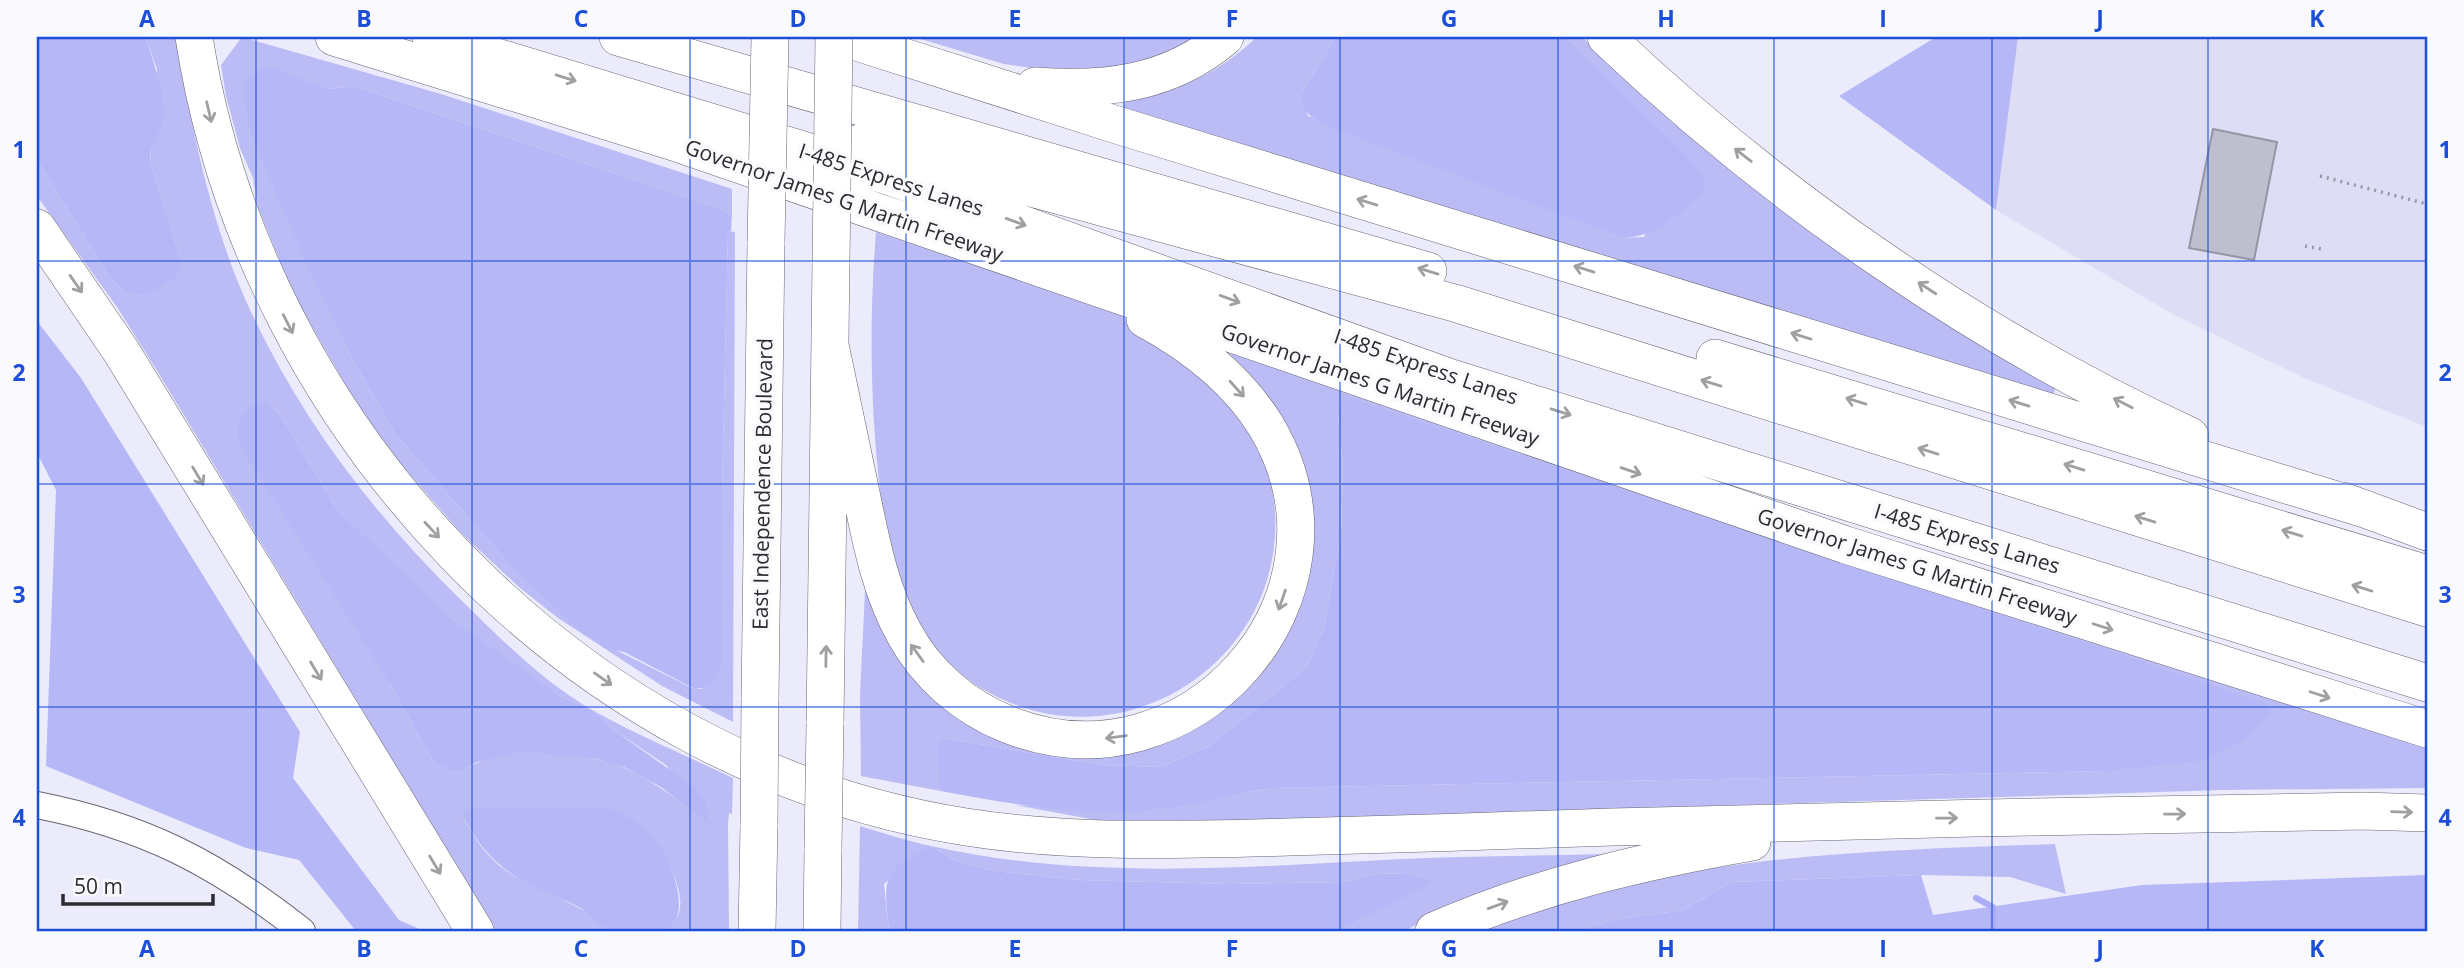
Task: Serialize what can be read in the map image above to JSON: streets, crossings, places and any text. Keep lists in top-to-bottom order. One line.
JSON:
{"streets":{"highway":["I-485 Express Lanes","Governor James G Martin Freeway","East Independence Boulevard"]},"scale_bar":"50 m","grid":{"columns":["A","B","C","D","E","F","G","H","I","J","K"],"rows":["1","2","3","4"]}}
